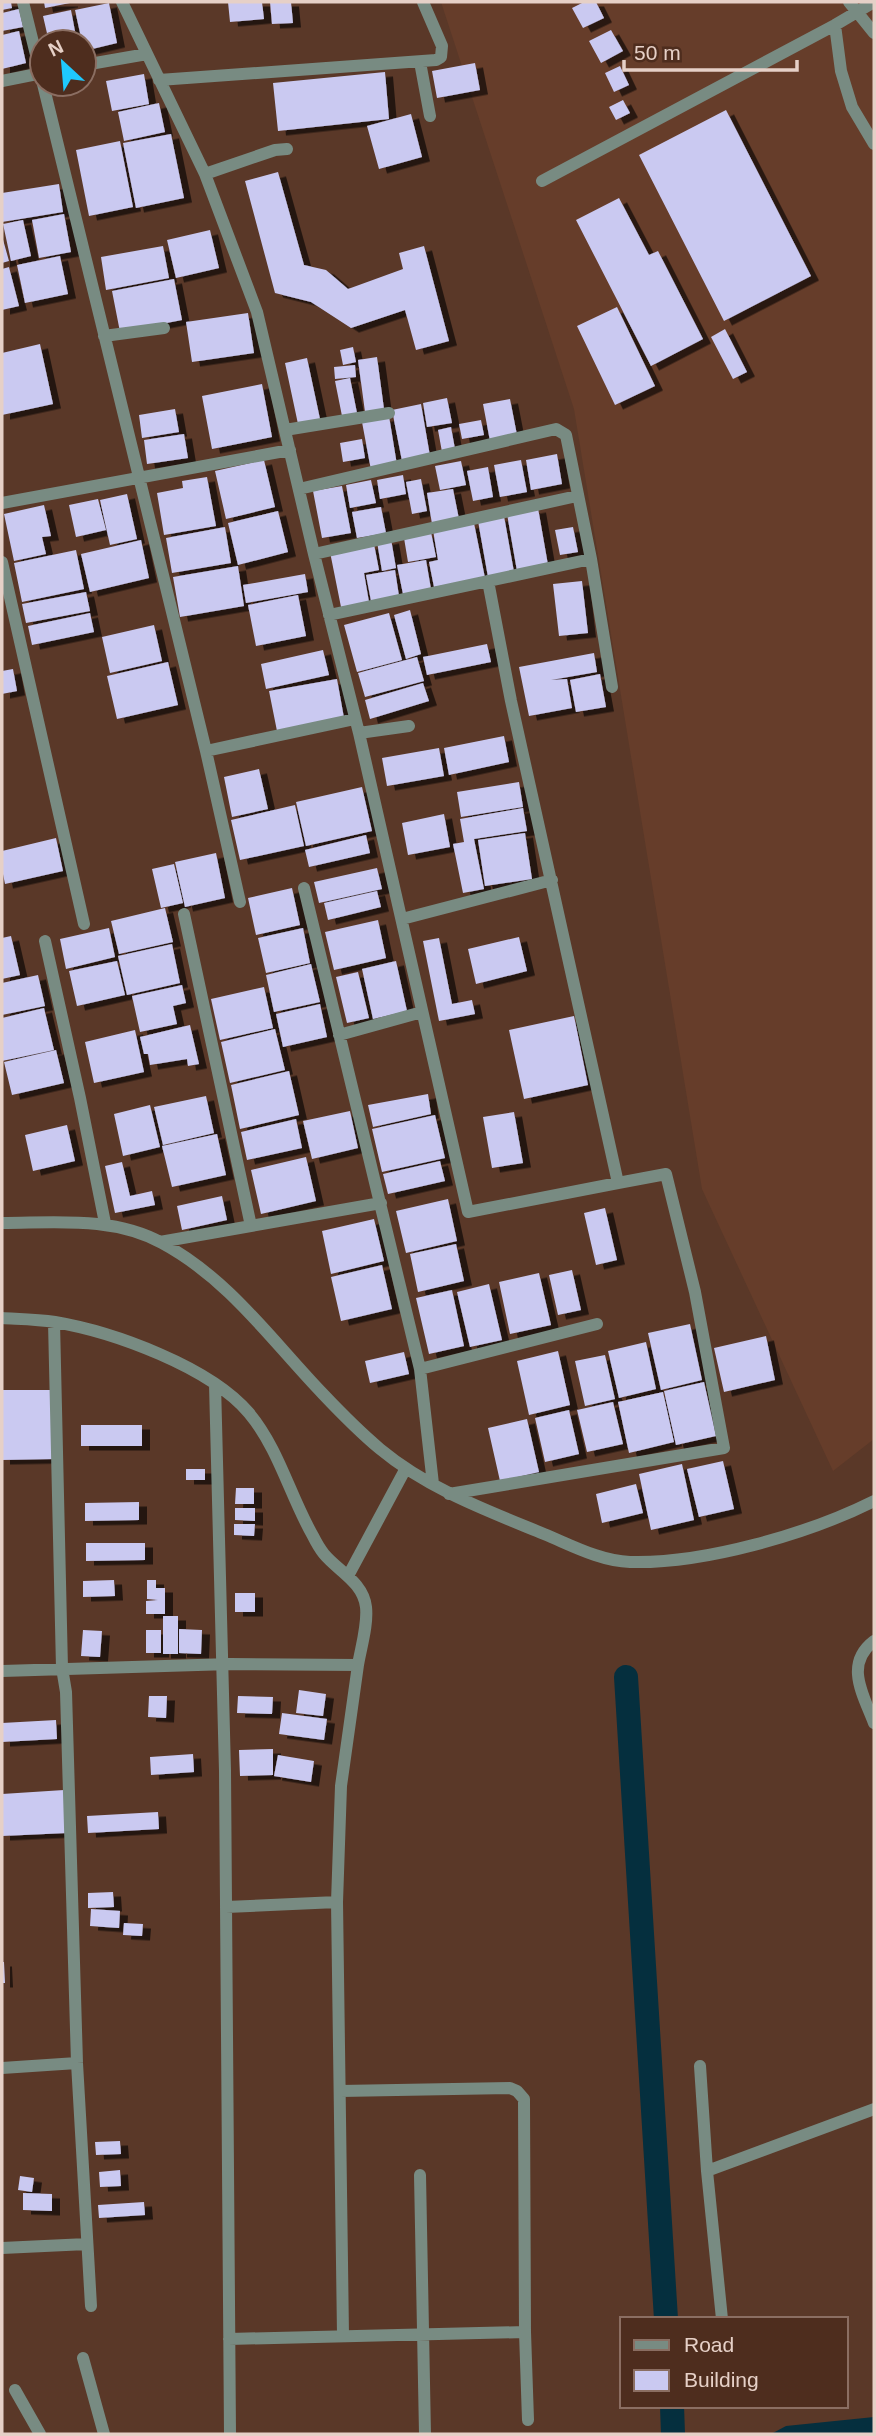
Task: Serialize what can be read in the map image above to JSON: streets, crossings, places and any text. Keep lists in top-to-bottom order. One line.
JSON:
{"legend":["Road","Building"],"scale_bar":"50 m","north":"top left"}
